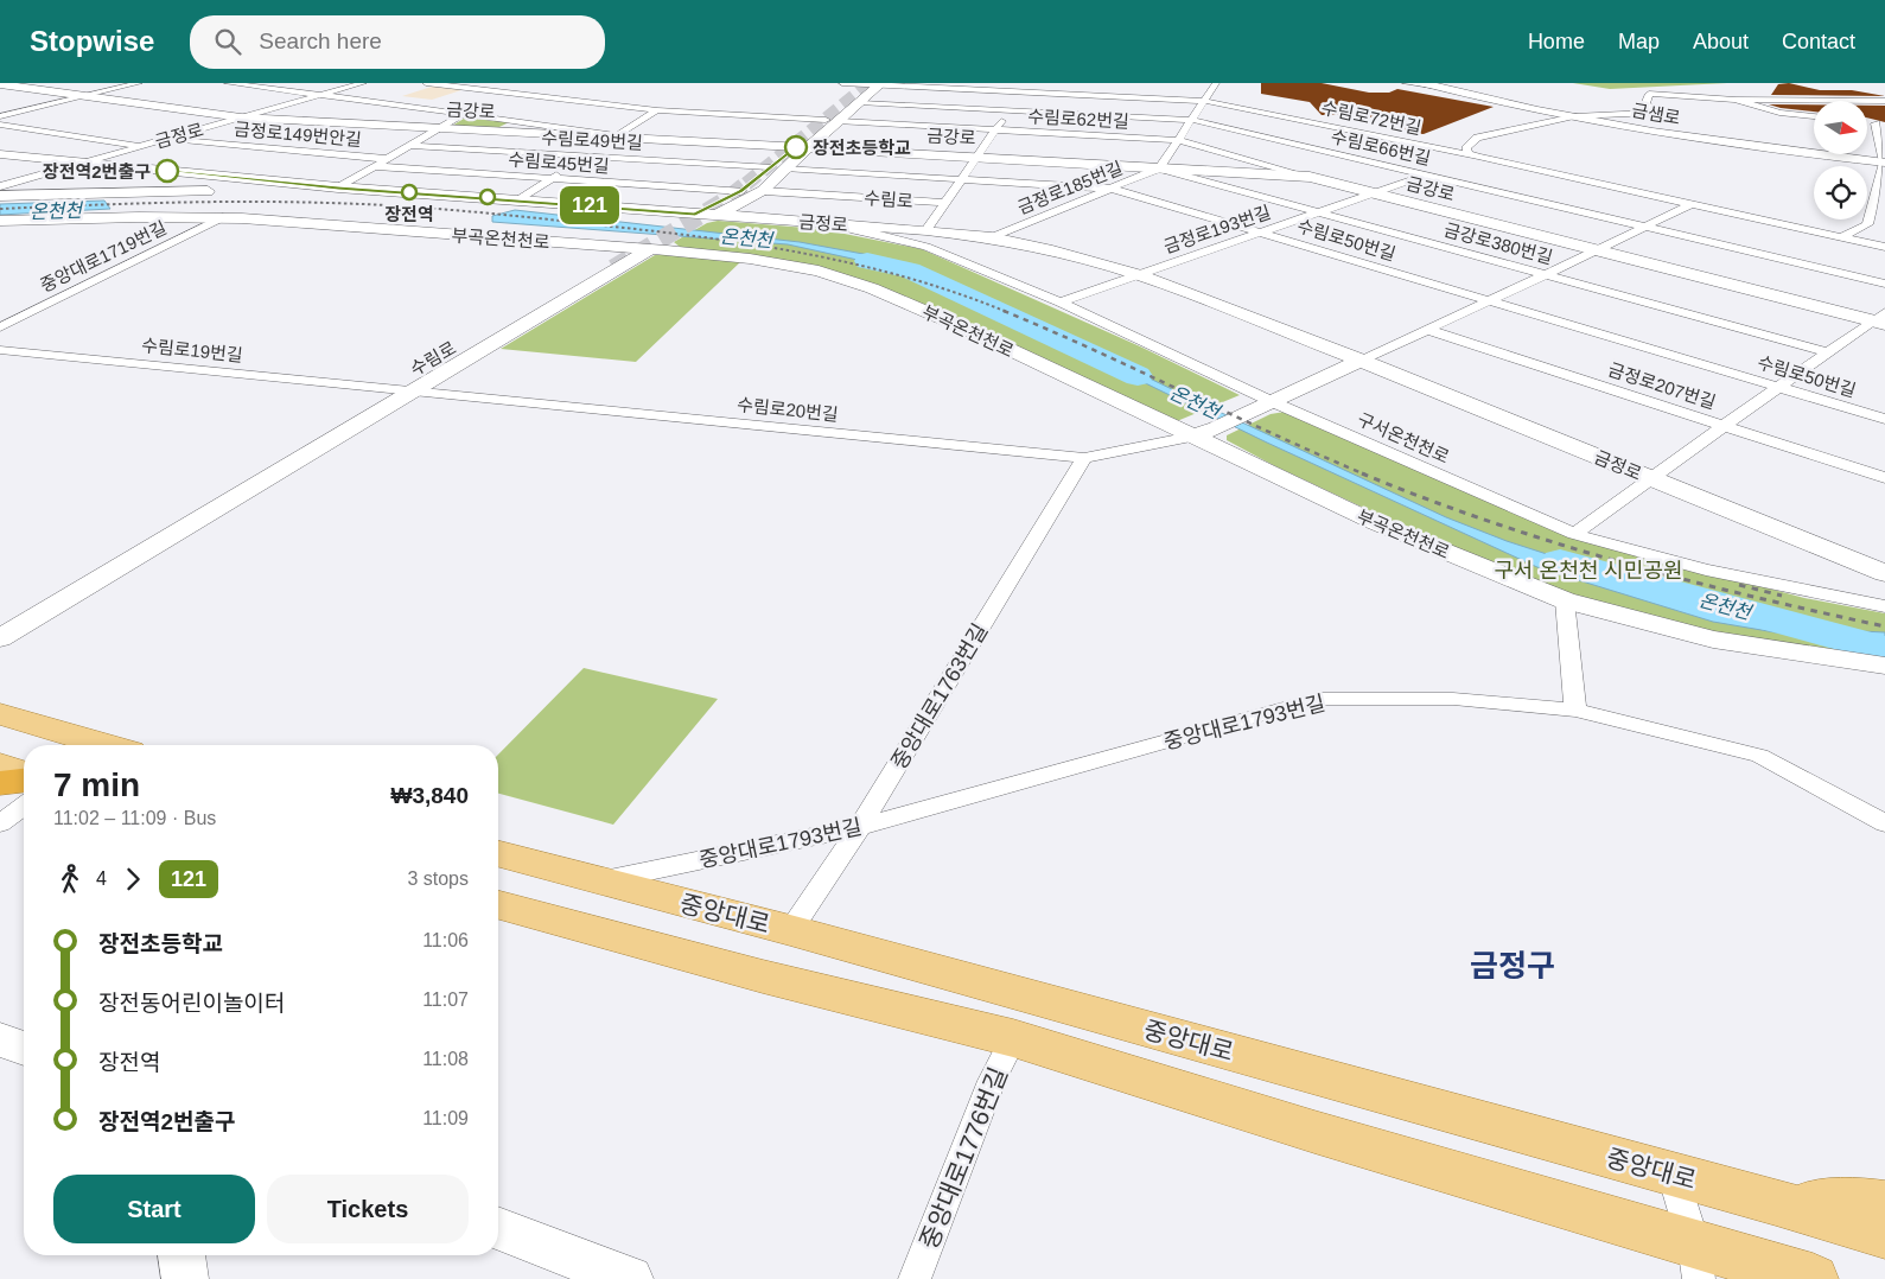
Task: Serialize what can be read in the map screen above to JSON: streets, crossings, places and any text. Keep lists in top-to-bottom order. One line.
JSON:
{"streets":{"main road":["금강로","금샘로","금정로","수림로","부곡온천천로","중앙대로"],"street":["수림로72번길","수림로62번길","금정로149번안길","수림로49번길","수림로66번길","수림로45번길","금정로185번길","금정로193번길","수림로50번길","금강로380번길","중앙대로1719번길","수림로19번길","금정로207번길","수림로20번길","구서온천천로","중앙대로1763번길","중앙대로1793번길","중앙대로1776번길"]},"crossings":[["금강로","수림로62번길"],["금강로","금정로"],["금강로","금정로185번길"],["금강로","수림로"],["금강로","금정로193번길"],["금강로","금강로380번길"],["수림로72번길","수림로"],["수림로62번길","수림로"],["금정로149번안길","금정로"],["금정로","금정로185번길"],["금정로","수림로"],["금정로","금정로193번길"],["금정로","부곡온천천로"],["금정로","구서온천천로"],["수림로49번길","수림로"],["수림로66번길","수림로"],["수림로66번길","금정로193번길"],["수림로45번길","수림로"],["금정로185번길","수림로50번길"],["금정로185번길","금강로380번길"],["수림로","부곡온천천로"],["수림로","수림로50번길"],["수림로","수림로19번길"],["수림로","수림로20번길"],["금정로193번길","수림로50번길"],["금정로193번길","금강로380번길"],["금정로193번길","구서온천천로"],["부곡온천천로","중앙대로1719번길"],["부곡온천천로","수림로20번길"],["수림로19번길","수림로20번길"],["수림로20번길","중앙대로1763번길"],["중앙대로1763번길","중앙대로1793번길"],["중앙대로1763번길","중앙대로"],["중앙대로1793번길","중앙대로"]],"districts":["금정구"],"water":["온천천"],"parks":["구서 온천천 시민공원"],"places":["장전초등학교","장전역2번출구","장전역"],"lines":["bus line 121"],"north":"right","page":{"header":"Stopwise","search":"Search here","nav":["Home","Map","About","Contact"],"on_map":"121","heading":["7 min","11:02 – 11:09 · Bus","₩3,840"],"legs":["4","121","3 stops"],"list":[{"name":"장전초등학교","value":"11:06"},{"name":"장전동어린이놀이터","value":"11:07"},{"name":"장전역","value":"11:08"},{"name":"장전역2번출구","value":"11:09"}],"buttons":["Start","Tickets"]}}
